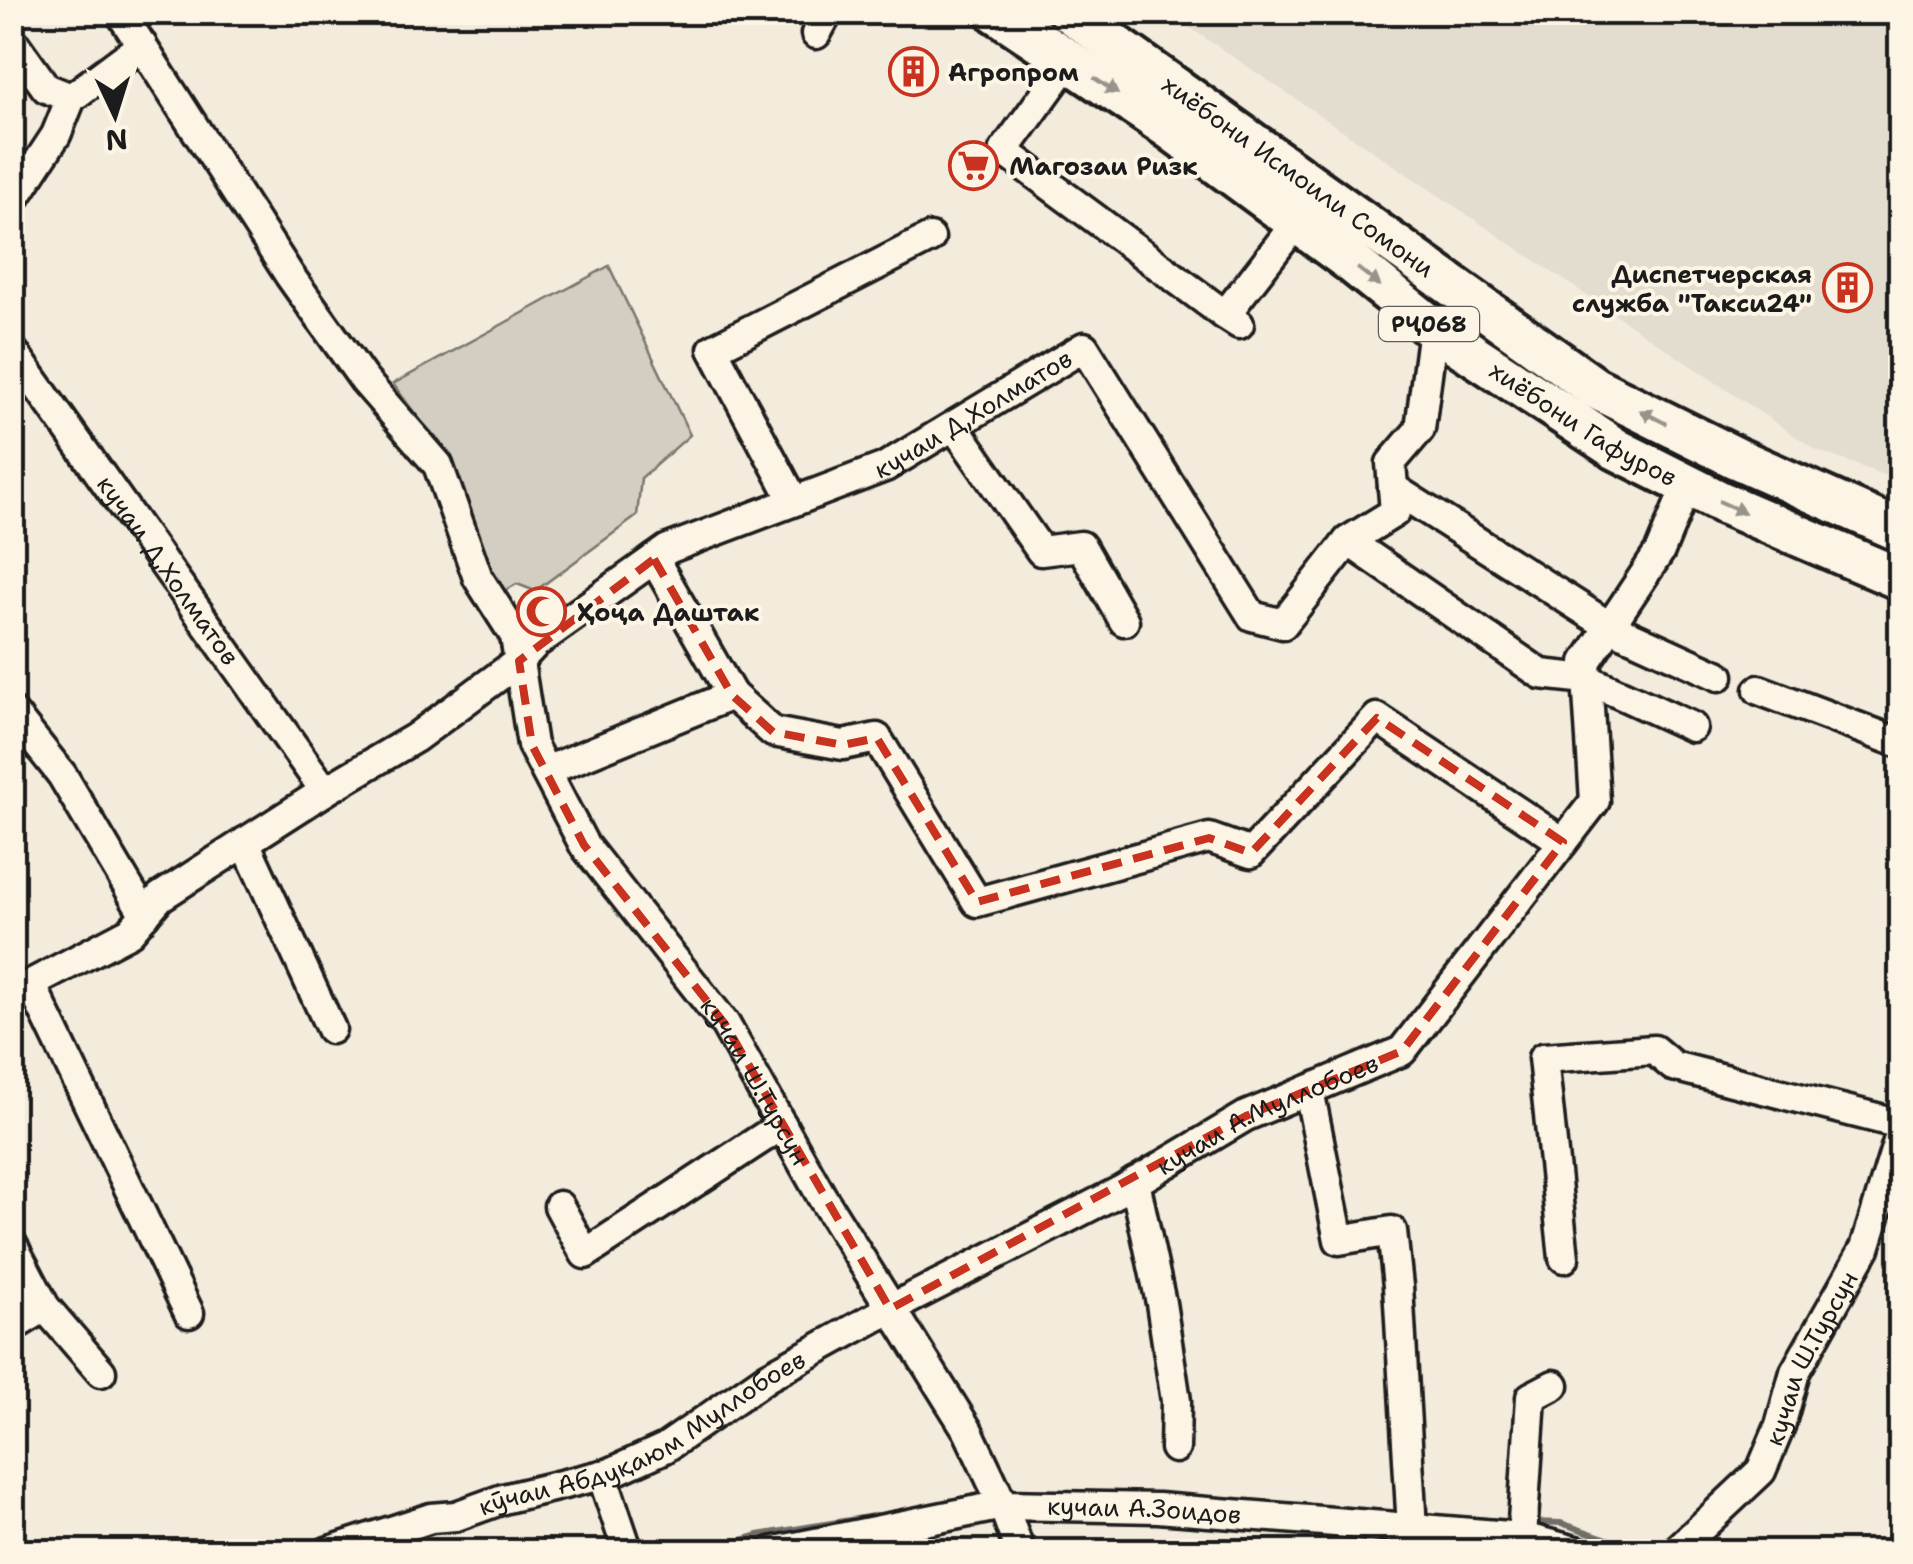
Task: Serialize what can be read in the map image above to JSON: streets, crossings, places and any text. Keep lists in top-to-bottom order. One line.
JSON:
{"streets":{"highway":["хиёбони Исмоили Сомони","РҶ068","хиёбони Гафуров"],"street":["кучаи Д,Холматов","кучаи Ш.Турсун","кучаи А.Муллобоев","кӯчаи Абдуқаюм Муллобоев","кучаи А.Зоидов"]},"crossings":[["хиёбони Исмоили Сомони","хиёбони Гафуров"],["кучаи Д,Холматов","кучаи Ш.Турсун"],["кучаи Ш.Турсун","кучаи А.Муллобоев"],["кучаи Ш.Турсун","кӯчаи Абдуқаюм Муллобоев"],["кучаи Ш.Турсун","кучаи А.Зоидов"],["кучаи А.Муллобоев","кӯчаи Абдуқаюм Муллобоев"]],"one_way":["хиёбони Исмоили Сомони","хиёбони Гафуров"],"places":{"building":["Агропром","Диспетчерская служба \"Такси24\""],"supermarket":["Магозаи Ризк"],"mosque":["Ҳоҷа Даштак"]},"north":"bottom"}
